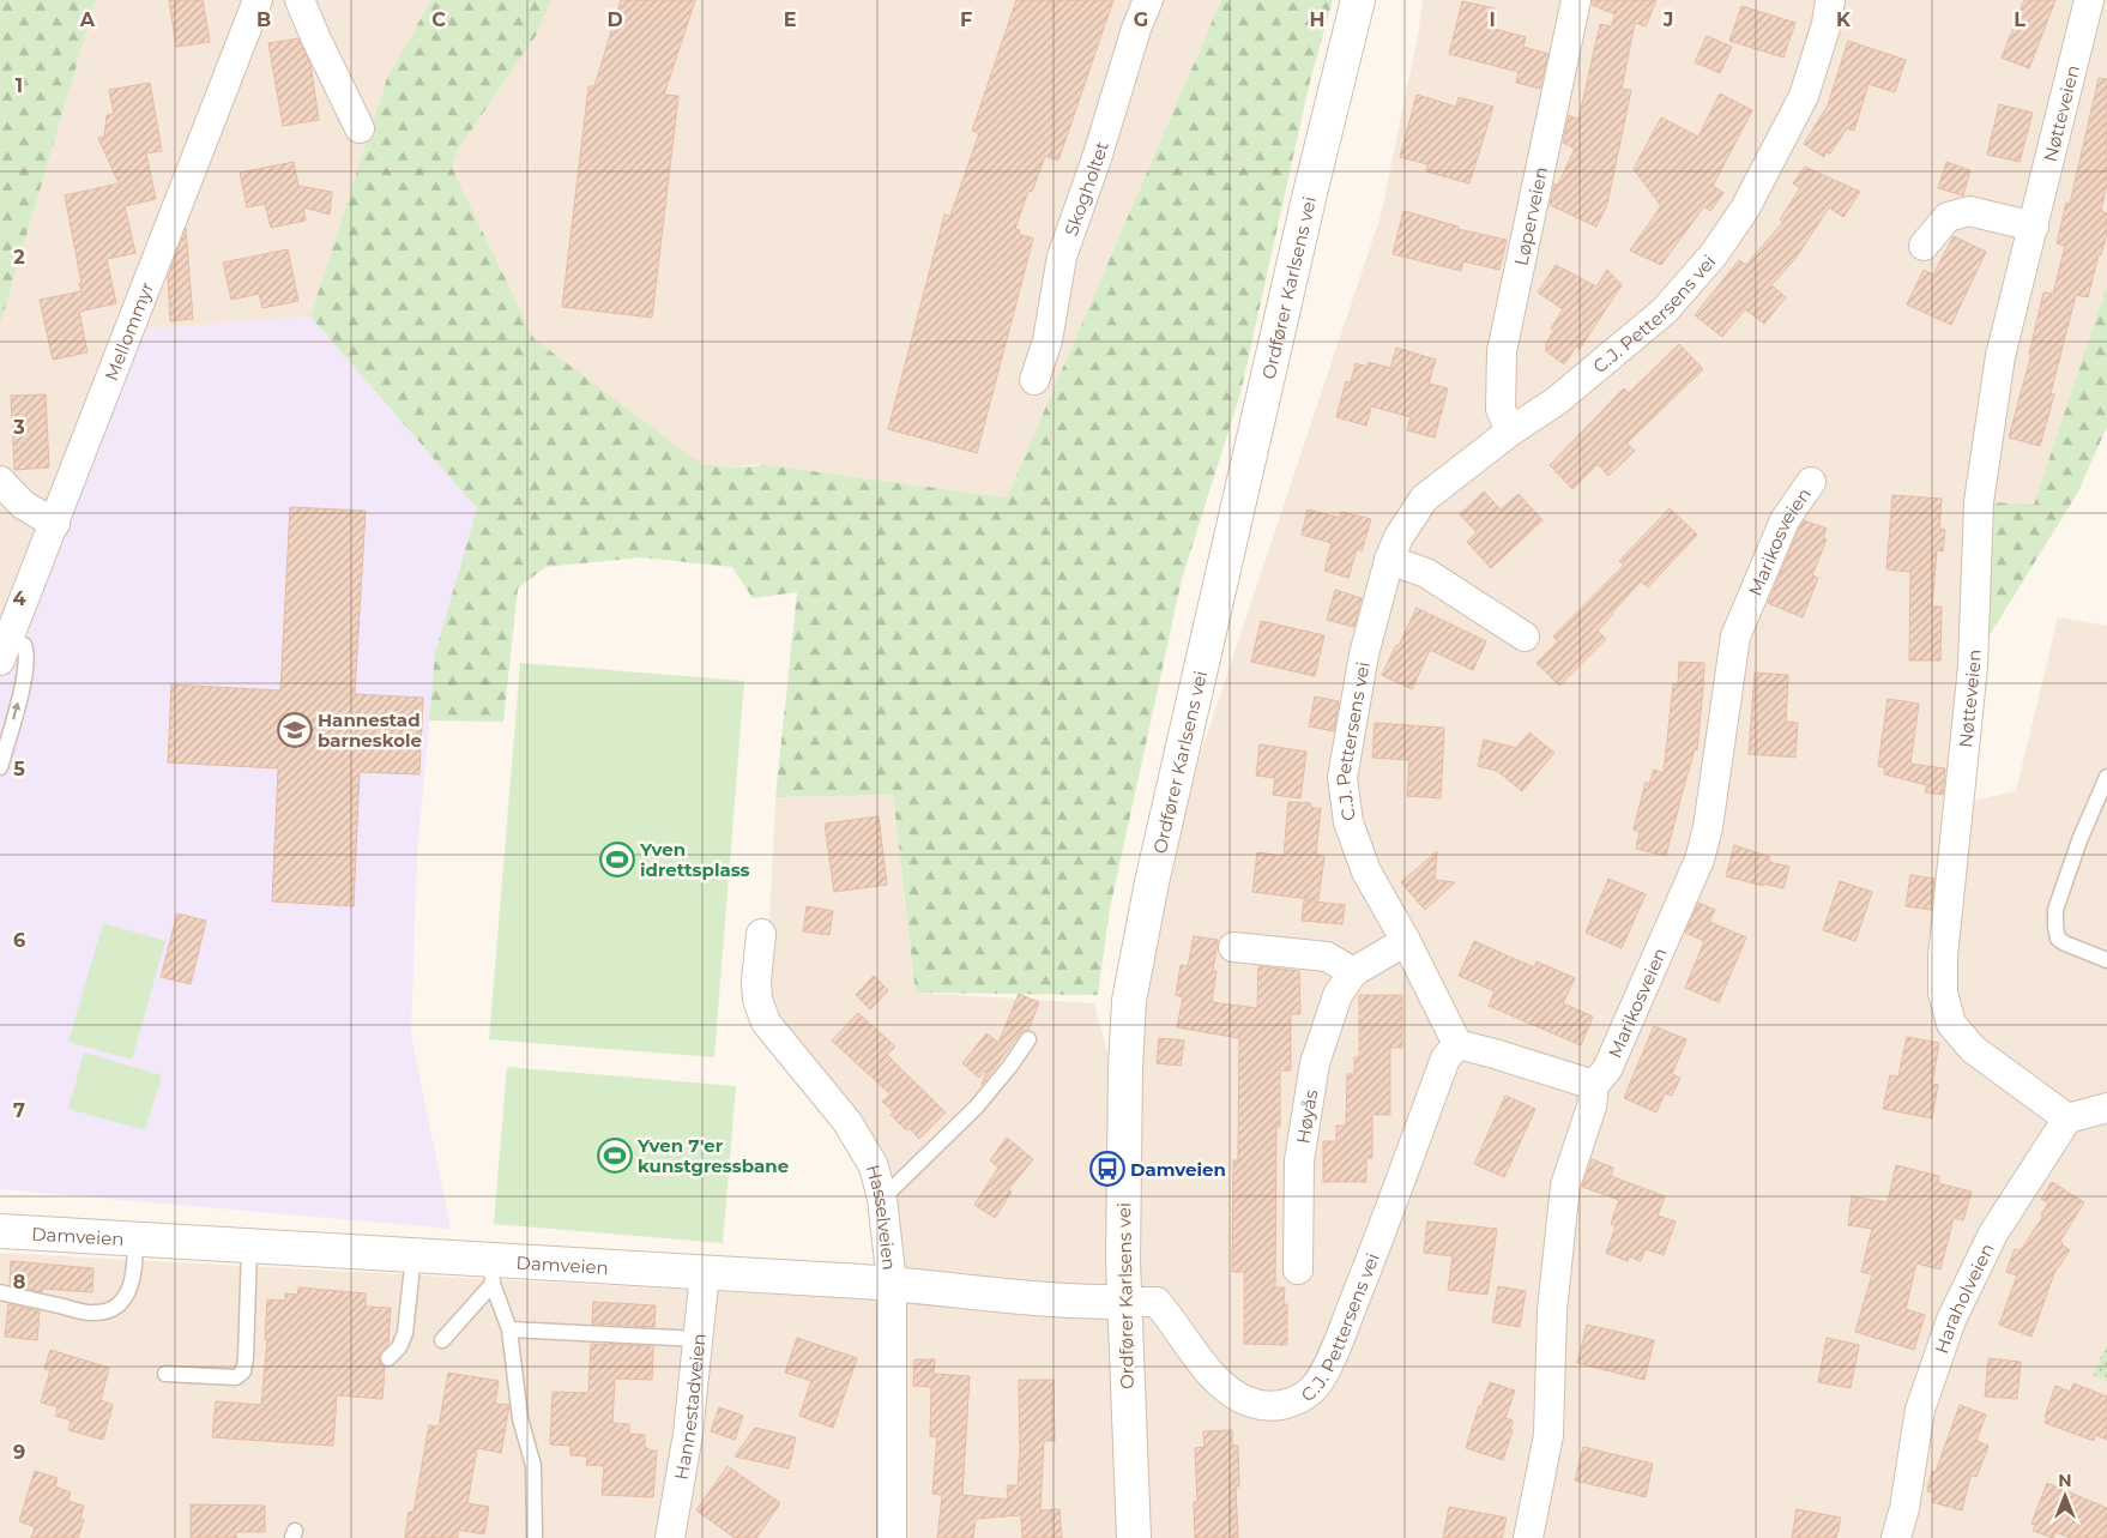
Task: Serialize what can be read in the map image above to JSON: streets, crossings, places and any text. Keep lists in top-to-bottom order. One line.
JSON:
{"streets":{"street":["Nøtteveien","Skogholtet","Løperveien","Ordfører Karlsens vei","C.J. Pettersens vei","Mellommyr","Marikosveien","Høyås","Hasselveien","Damveien","Haraholveien","Hannestadveien"]},"crossings":[["Nøtteveien","Haraholveien"],["Løperveien","C.J. Pettersens vei"],["Ordfører Karlsens vei","C.J. Pettersens vei"],["Ordfører Karlsens vei","Damveien"],["C.J. Pettersens vei","Høyås"],["C.J. Pettersens vei","Damveien"],["Hasselveien","Damveien"],["Damveien","Hannestadveien"]],"places":{"school or university":["Hannestad barneskole"],"sports":["Yven idrettsplass","Yven 7'er kunstgressbane"],"bus stop":["Damveien"]},"north":"top","grid":{"columns":["A","B","C","D","E","F","G","H","I","J","K","L"],"rows":["1","2","3","4","5","6","7","8","9"]}}
